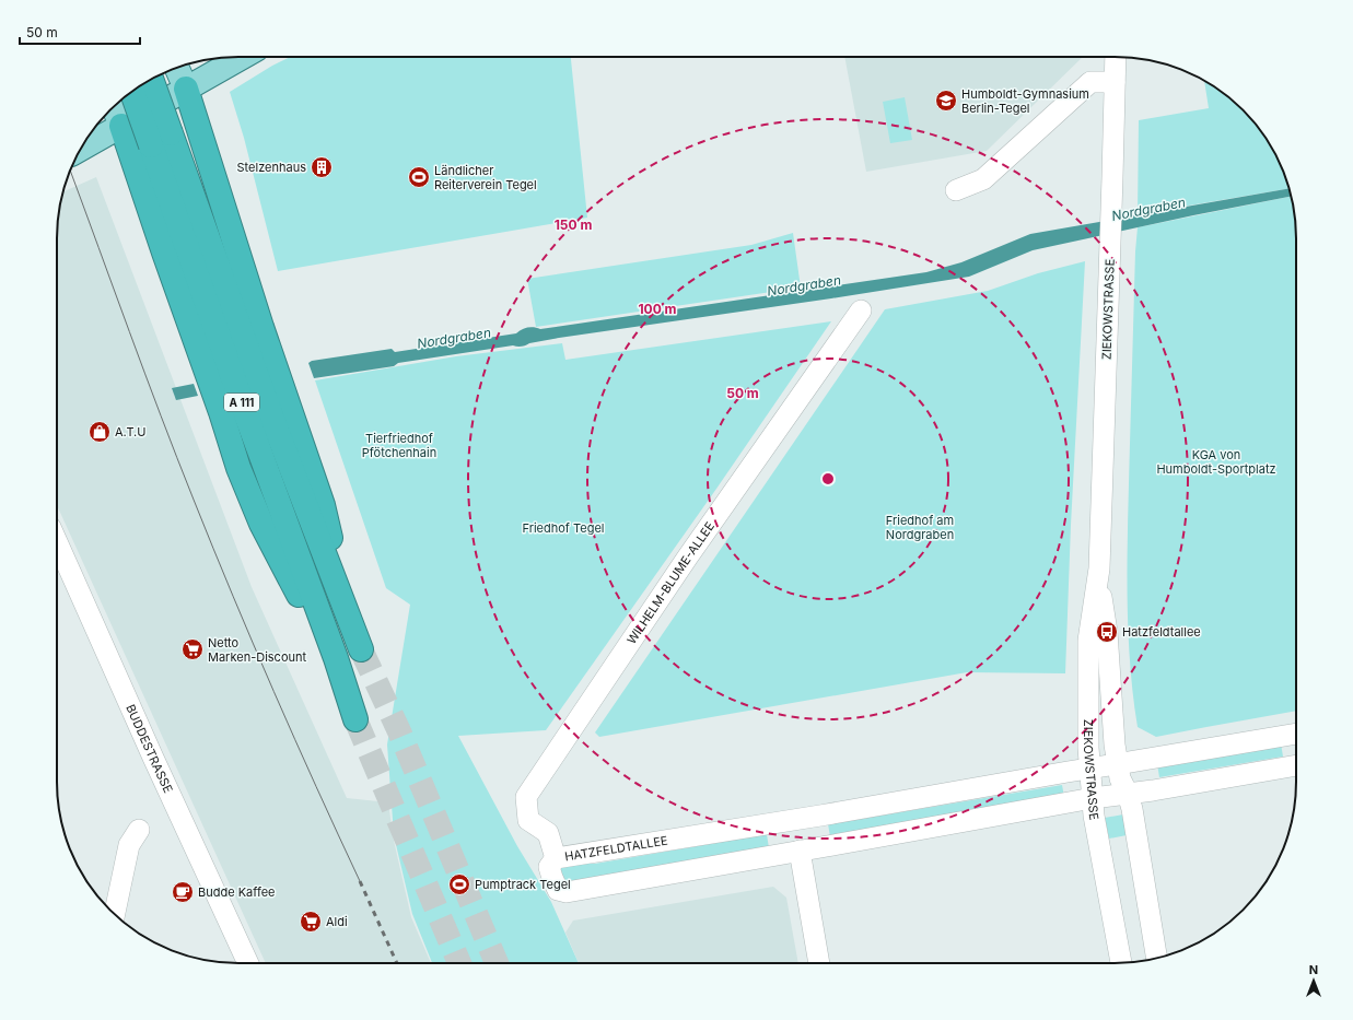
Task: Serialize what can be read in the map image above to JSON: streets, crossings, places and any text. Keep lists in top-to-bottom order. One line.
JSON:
{"streets":{"highway":["A 111"],"street":["ZIEKOWSTRASSE","WILHELM-BLUME-ALLEE","BUDDESTRASSE","HATZFELDTALLEE"]},"crossings":[["ZIEKOWSTRASSE","HATZFELDTALLEE"],["WILHELM-BLUME-ALLEE","HATZFELDTALLEE"]],"water":["Nordgraben"],"parks":["Tierfriedhof Pfötchenhain","KGA von Humboldt-Sportplatz","Friedhof am Nordgraben","Friedhof Tegel"],"places":{"school or university":["Humboldt-Gymnasium Berlin-Tegel"],"building":["Stelzenhaus"],"sports":["Ländlicher Reiterverein Tegel","Pumptrack Tegel"],"shop":["A.T.U"],"bus stop":["Hatzfeldtallee"],"supermarket":["Netto Marken-Discount","Aldi"],"cafe":["Budde Kaffee"]},"scale_bar":"50 m","north":"top","rings":["150 m","100 m","50 m"]}
